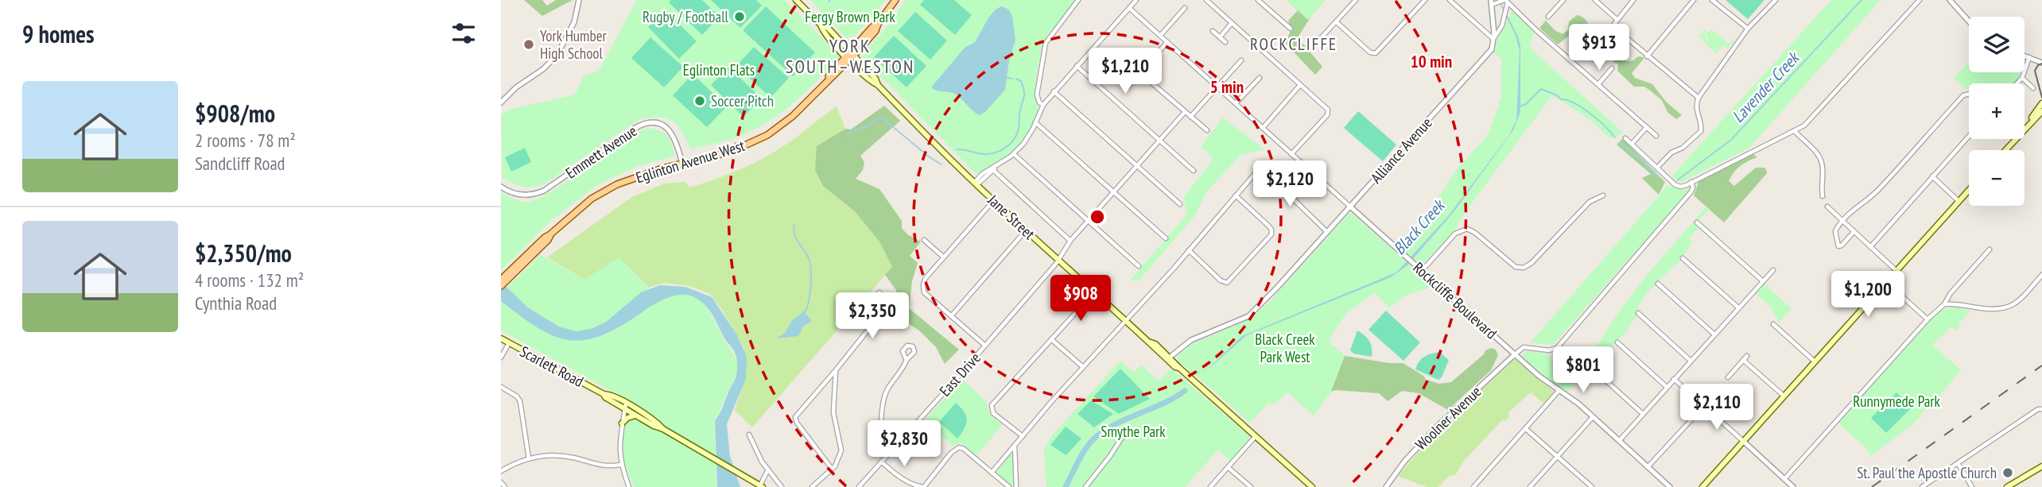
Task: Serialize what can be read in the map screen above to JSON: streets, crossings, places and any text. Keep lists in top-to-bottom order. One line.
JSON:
{"streets":{"main road":["Eglinton Avenue West","Jane Street","Scarlett Road"],"street":["Alliance Avenue","Emmett Avenue","Rockcliffe Boulevard","East Drive","Woolner Avenue"]},"crossings":[["Alliance Avenue","Jane Street"],["Alliance Avenue","Rockcliffe Boulevard"],["Emmett Avenue","Eglinton Avenue West"],["Eglinton Avenue West","Jane Street"],["Jane Street","East Drive"],["Rockcliffe Boulevard","Woolner Avenue"]],"districts":["ROCKCLIFFE","YORK SOUTH–WESTON"],"water":["Lavender Creek","Black Creek"],"parks":["Fergy Brown Park","Eglinton Flats","Black Creek Park West","Runnymede Park","Smythe Park"],"places":["Rugby / Football","York Humber High School","Soccer Pitch","St. Paul the Apostle Church"],"page":{"heading":"9 homes","map_buttons":["+","−"],"price":["$913","$1,210","$2,120","$1,200","$908","$2,350","$801","$2,110","$2,830"],"list":[{"name":"$908/mo","note":"2 rooms · 78 m² · Sandcliff Road"},{"name":"$2,350/mo","note":"4 rooms · 132 m² · Cynthia Road"}]},"rings":["10 min","5 min"]}
